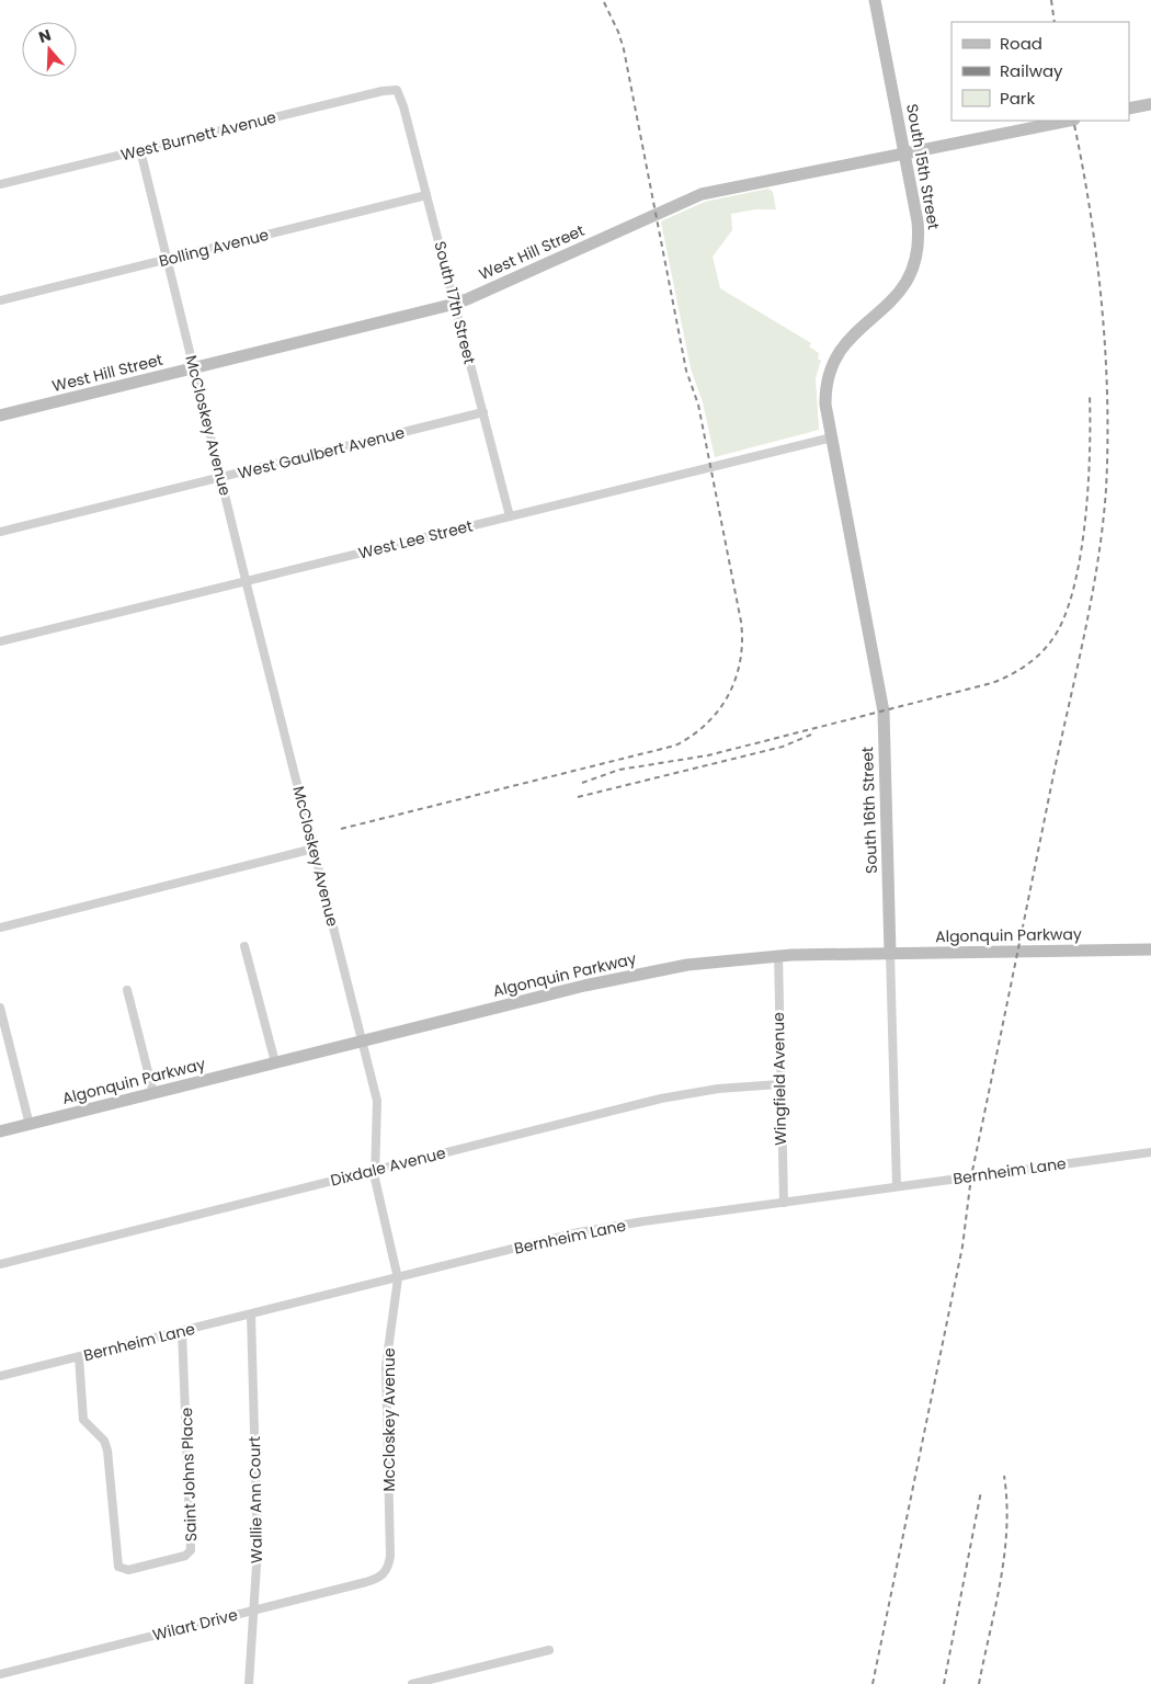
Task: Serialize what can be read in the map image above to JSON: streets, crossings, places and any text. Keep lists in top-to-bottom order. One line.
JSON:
{"streets":{"street":["West Burnett Avenue","South 15th Street","Bolling Avenue","West Hill Street","South 17th Street","McCloskey Avenue","West Gaulbert Avenue","West Lee Street","South 16th Street","Algonquin Parkway","Wingfield Avenue","Dixdale Avenue","Bernheim Lane","Saint Johns Place","Wallie Ann Court","Wilart Drive"]},"crossings":[["West Burnett Avenue","South 17th Street"],["West Burnett Avenue","McCloskey Avenue"],["South 15th Street","West Hill Street"],["South 15th Street","West Lee Street"],["South 15th Street","South 16th Street"],["Bolling Avenue","South 17th Street"],["Bolling Avenue","McCloskey Avenue"],["West Hill Street","South 17th Street"],["West Hill Street","McCloskey Avenue"],["South 17th Street","West Gaulbert Avenue"],["South 17th Street","West Lee Street"],["McCloskey Avenue","West Gaulbert Avenue"],["McCloskey Avenue","West Lee Street"],["McCloskey Avenue","Algonquin Parkway"],["McCloskey Avenue","Dixdale Avenue"],["McCloskey Avenue","Bernheim Lane"],["McCloskey Avenue","Wilart Drive"],["West Lee Street","South 16th Street"],["South 16th Street","Algonquin Parkway"],["South 16th Street","Bernheim Lane"],["Algonquin Parkway","Wingfield Avenue"],["Wingfield Avenue","Dixdale Avenue"],["Wingfield Avenue","Bernheim Lane"],["Bernheim Lane","Saint Johns Place"],["Bernheim Lane","Wallie Ann Court"],["Wallie Ann Court","Wilart Drive"]],"legend":["Road","Railway","Park"],"north":"top"}
